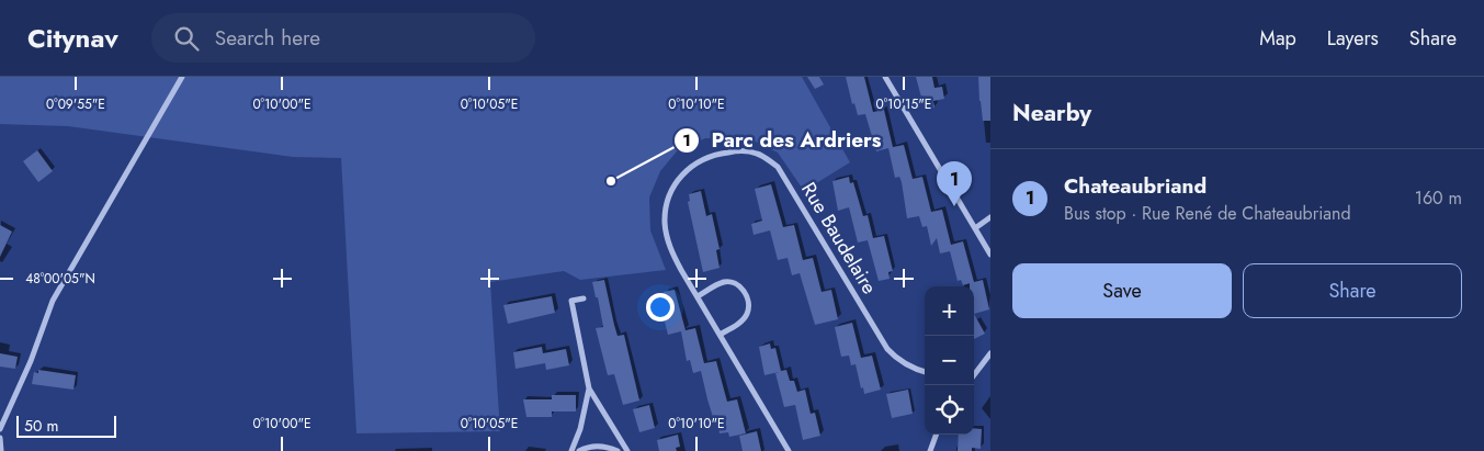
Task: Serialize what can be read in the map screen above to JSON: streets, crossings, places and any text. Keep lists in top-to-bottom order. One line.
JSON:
{"streets":{"street":["Rue Baudelaire"]},"places":["Parc des Ardriers"],"scale_bar":"50 m","page":{"header":"Citynav","search":"Search here","nav":["Map","Layers","Share"],"heading":"Nearby","list":[{"mark":"1","name":"Chateaubriand","note":"Bus stop · Rue René de Chateaubriand","value":"160 m"}],"pins":"1","buttons":["Save","Share"],"map_buttons":["+","−"],"scale":"50 m"},"coordinates":["0°09'55\"E","0°10'00\"E","0°10'05\"E","0°10'10\"E","0°10'15\"E","48°00'05\"N"]}
